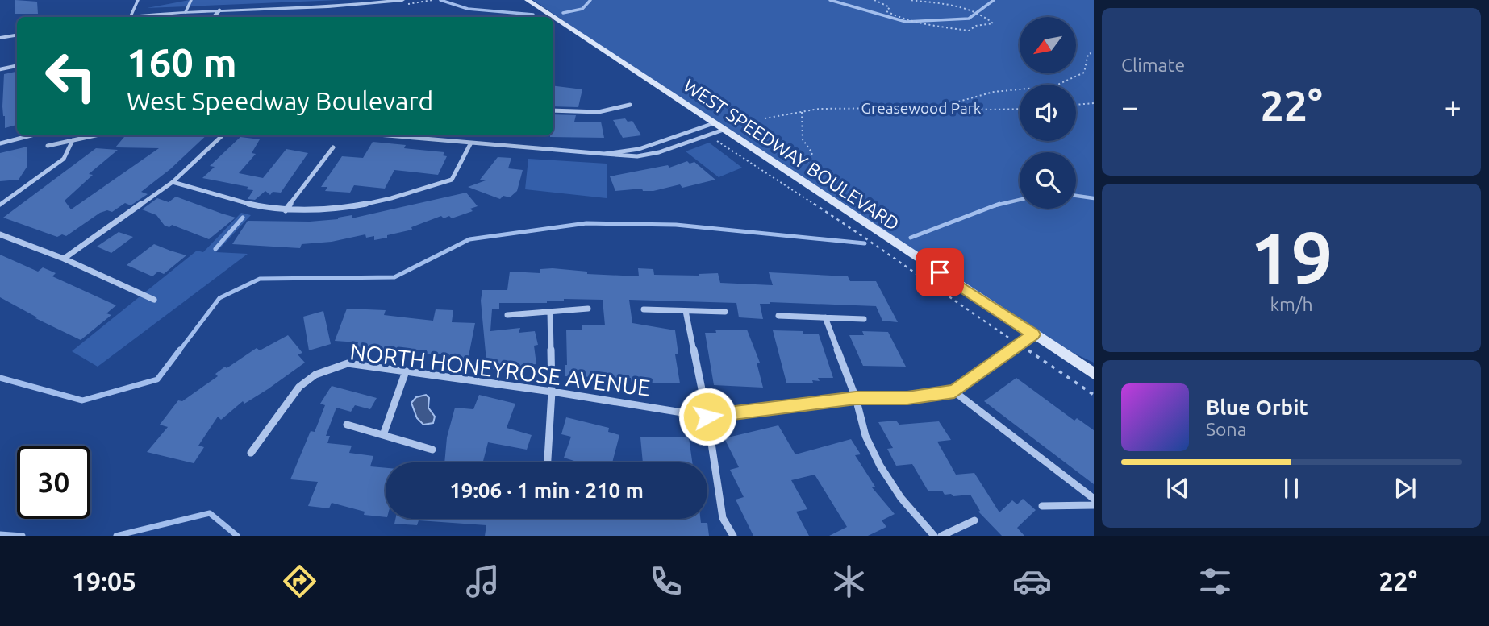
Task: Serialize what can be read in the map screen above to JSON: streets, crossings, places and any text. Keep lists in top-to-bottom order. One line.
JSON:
{"streets":{"main road":["WEST SPEEDWAY BOULEVARD"],"street":["NORTH HONEYROSE AVENUE"]},"crossings":[["WEST SPEEDWAY BOULEVARD","NORTH HONEYROSE AVENUE"]],"parks":["Greasewood Park"],"north":"bottom left","page":{"tile":["Climate",["19","km/h"]],"turn":["160 m","West Speedway Boulevard"],"heat":["−","22°","+"],"song":["Blue Orbit","Sona"],"limit":"30","trip":"19:06 · 1 min · 210 m","tabs":["19:05","22°"]}}
